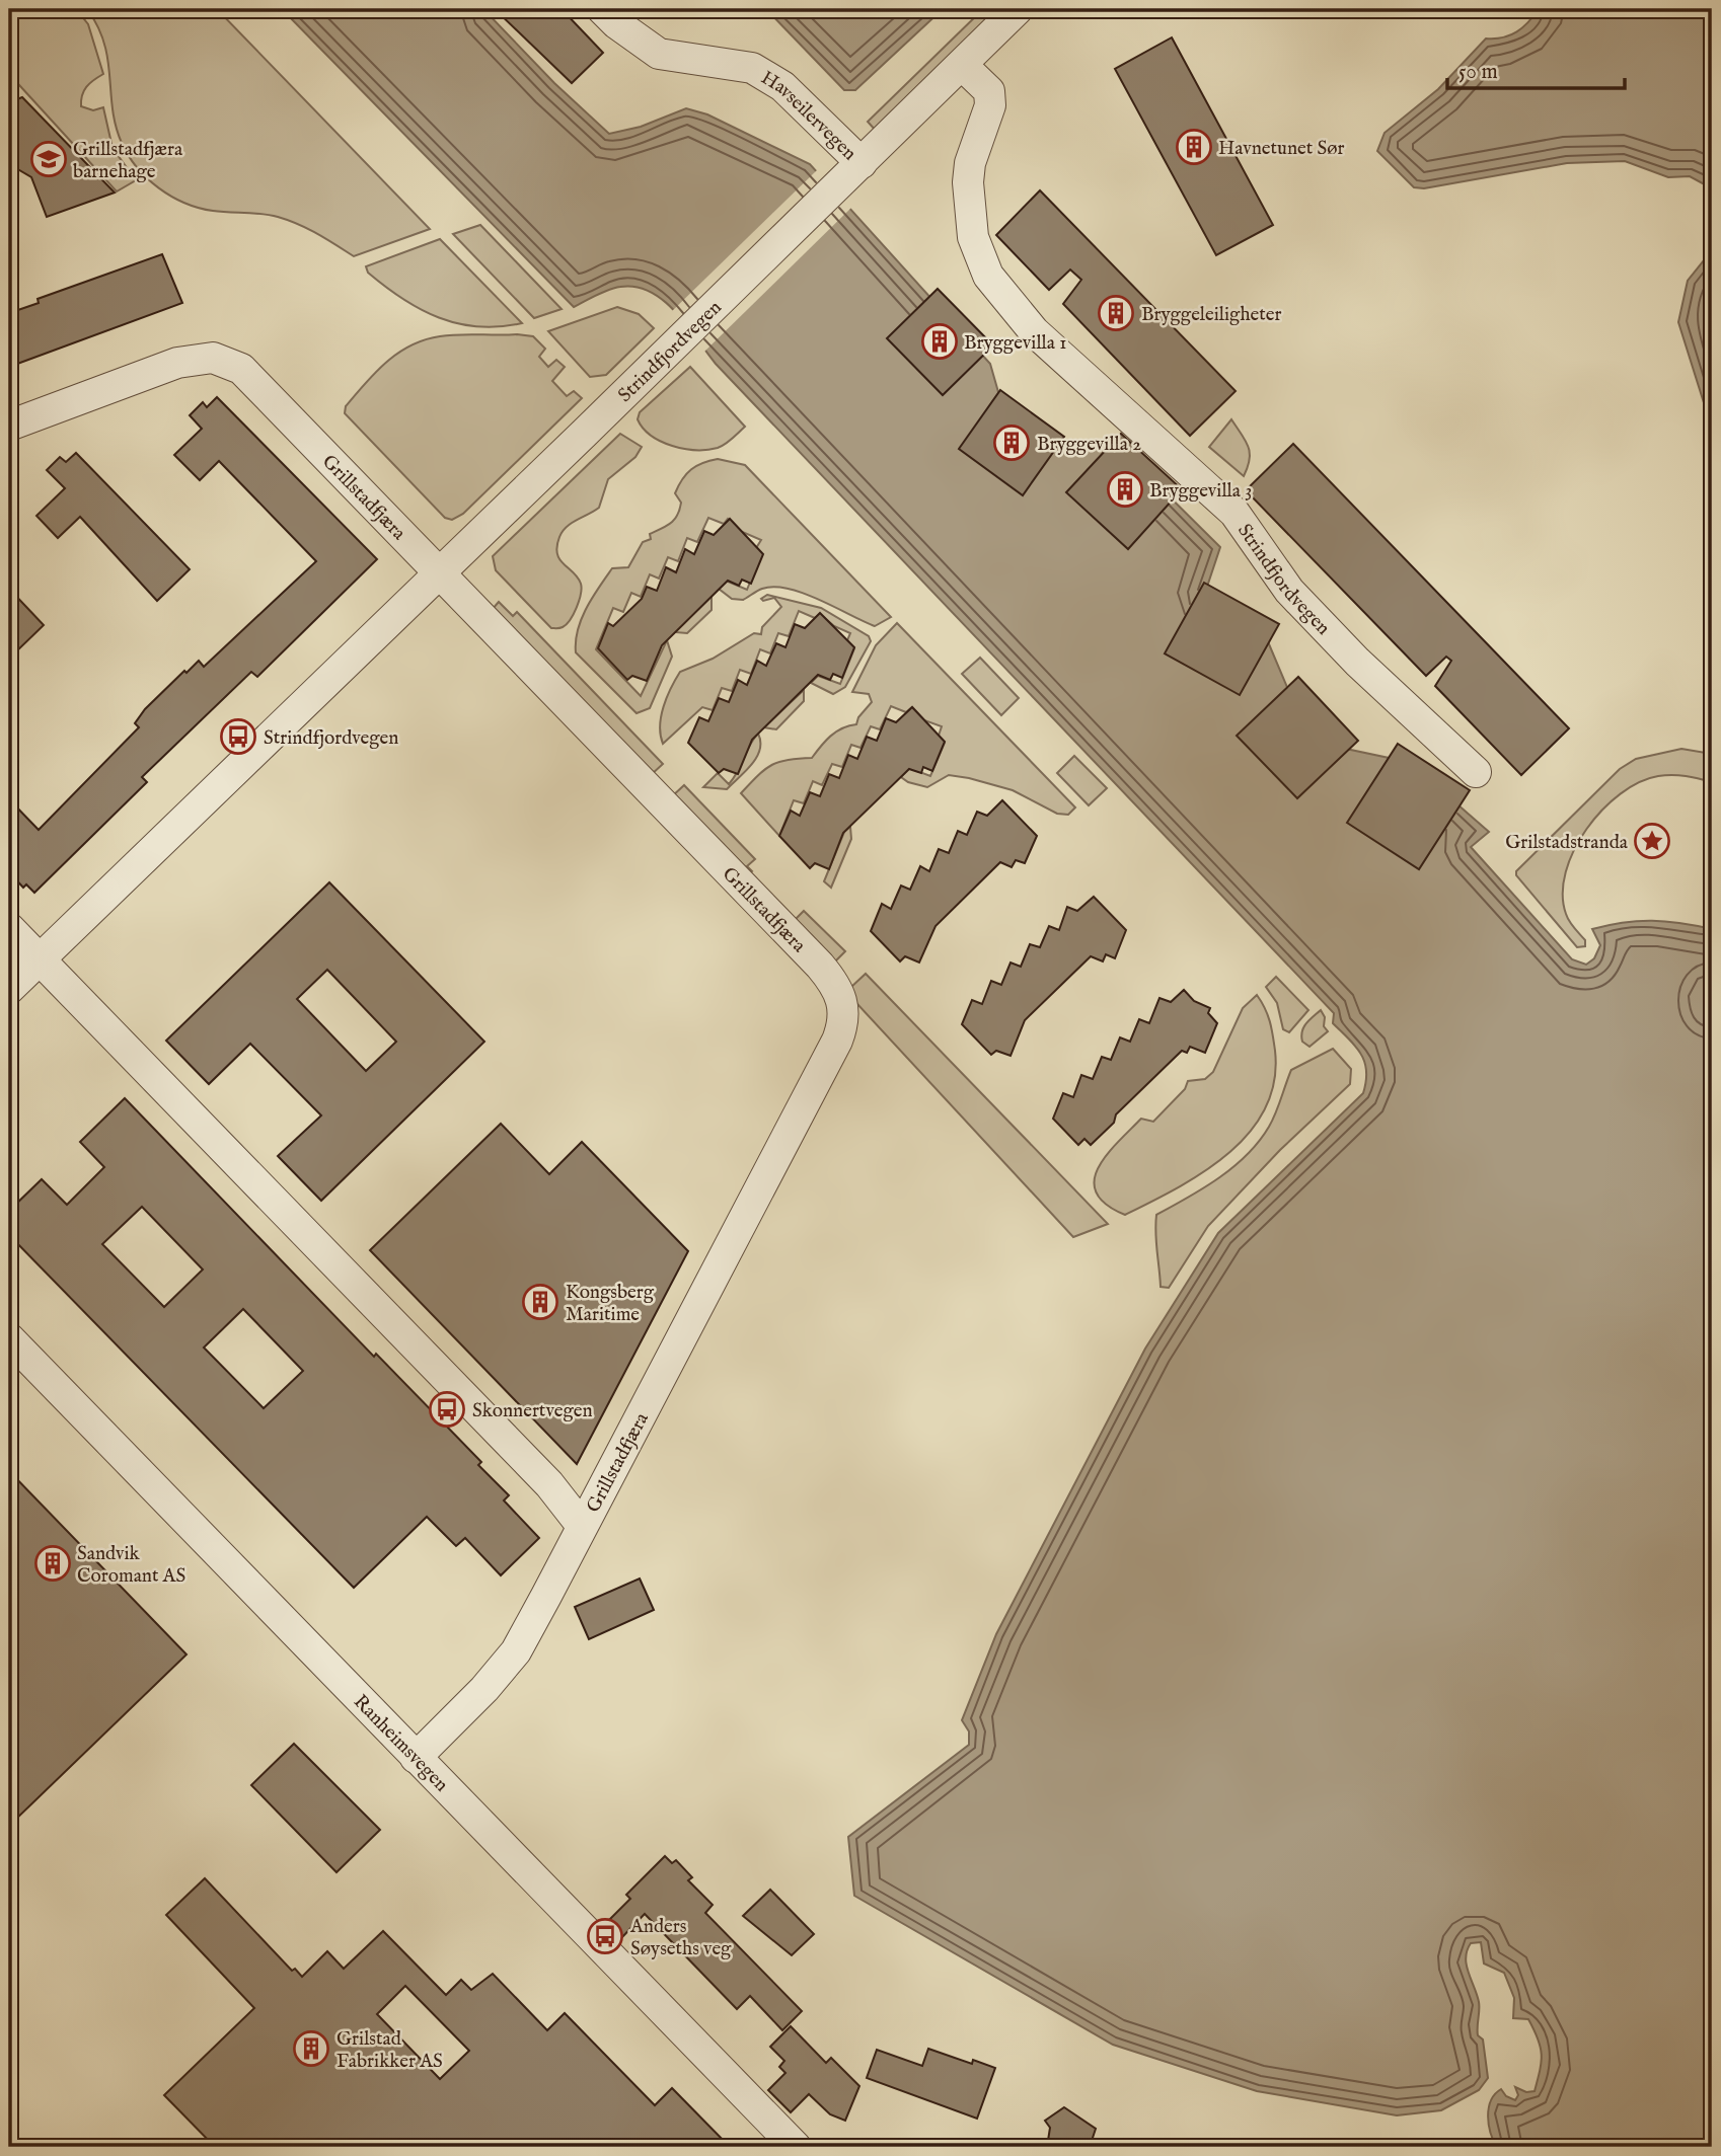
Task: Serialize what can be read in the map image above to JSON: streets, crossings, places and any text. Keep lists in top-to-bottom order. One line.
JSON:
{"streets":{"street":["Havseilervegen","Strindfjordvegen","Grillstadfjæra","Ranheimsvegen"]},"crossings":[["Havseilervegen","Strindfjordvegen"],["Strindfjordvegen","Grillstadfjæra"],["Grillstadfjæra","Ranheimsvegen"]],"places":{"building":["Havnetunet Sør","Bryggeleiligheter","Bryggevilla 1","Bryggevilla 2","Bryggevilla 3","Kongsberg Maritime","Sandvik Coromant AS","Grilstad Fabrikker AS"],"school or university":["Grillstadfjæra barnehage"],"bus stop":["Strindfjordvegen","Skonnertvegen","Anders Søyseths veg"],"place":["Grilstadstranda"]},"scale_bar":"50 m"}
